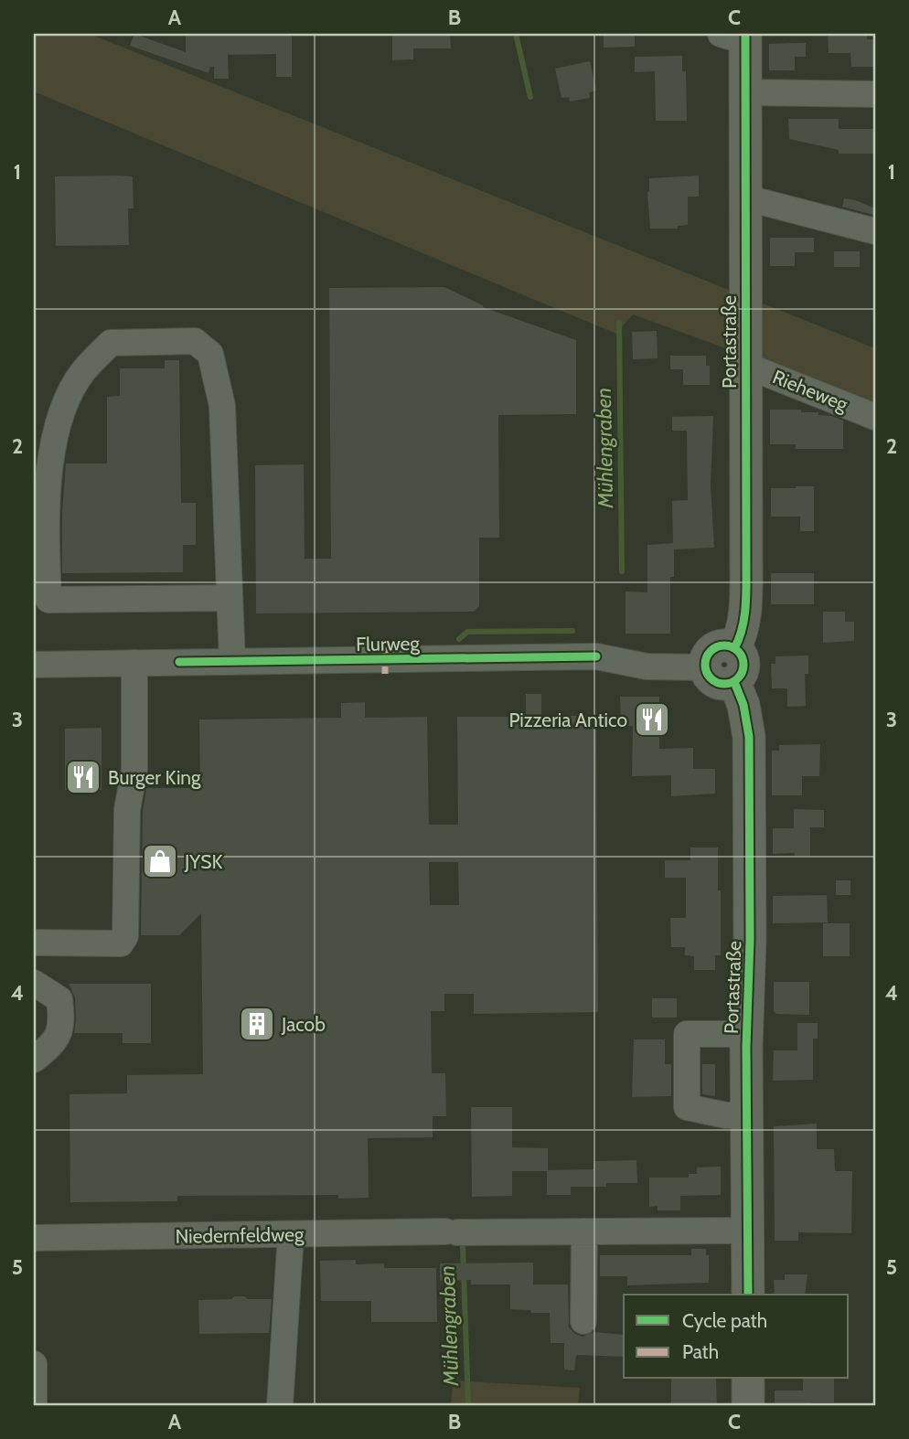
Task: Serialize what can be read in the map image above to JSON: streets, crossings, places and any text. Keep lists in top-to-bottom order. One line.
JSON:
{"streets":{"main road":["Portastraße"],"street":["Rieheweg","Flurweg","Niedernfeldweg"]},"crossings":[["Portastraße","Rieheweg"],["Portastraße","Flurweg"],["Portastraße","Niedernfeldweg"]],"water":["Mühlengraben"],"places":{"restaurant":["Pizzeria Antico","Burger King"],"shop":["JYSK"],"building":["Jacob"]},"legend":["Cycle path","Path"],"grid":{"columns":["A","B","C"],"rows":["1","2","3","4","5"]}}
